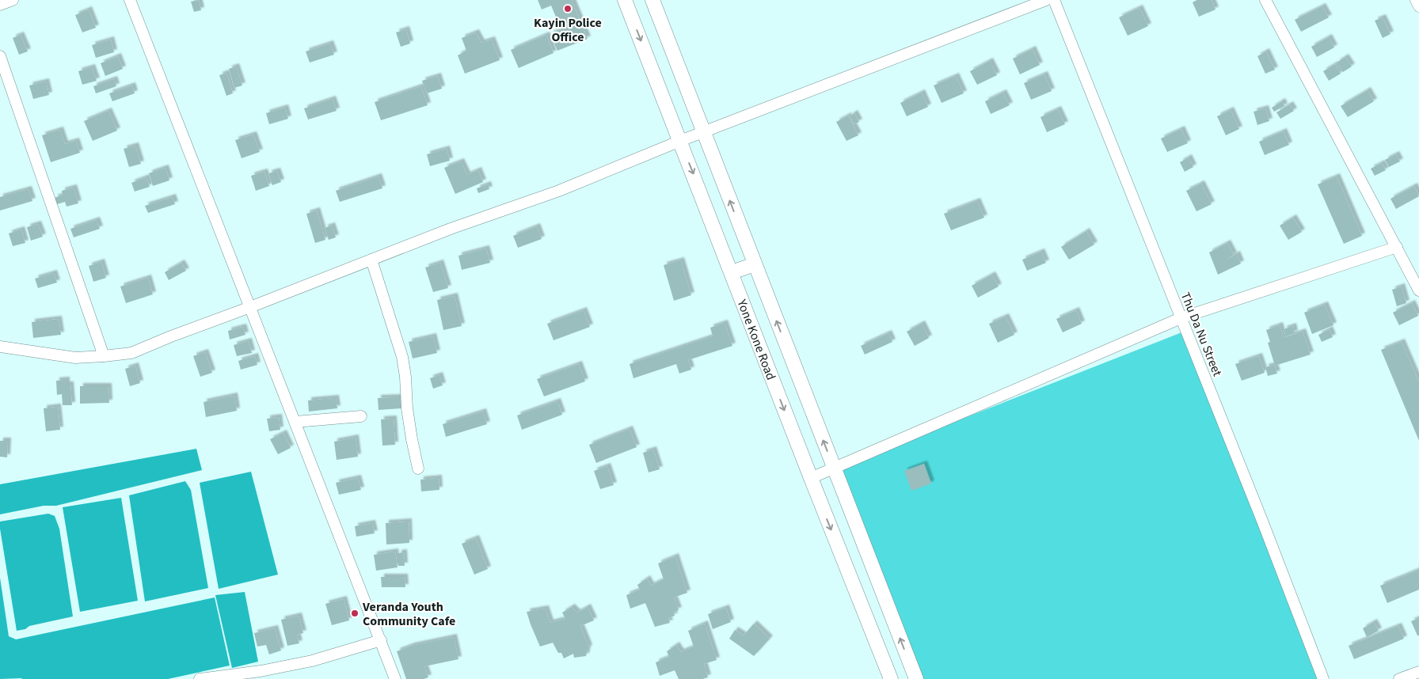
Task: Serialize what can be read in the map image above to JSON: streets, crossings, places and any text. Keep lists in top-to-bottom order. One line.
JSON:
{"streets":{"street":["Thu Da Nu Street","Yone Kone Road"]},"places":["Kayin Police Office","Veranda Youth Community Cafe"]}
